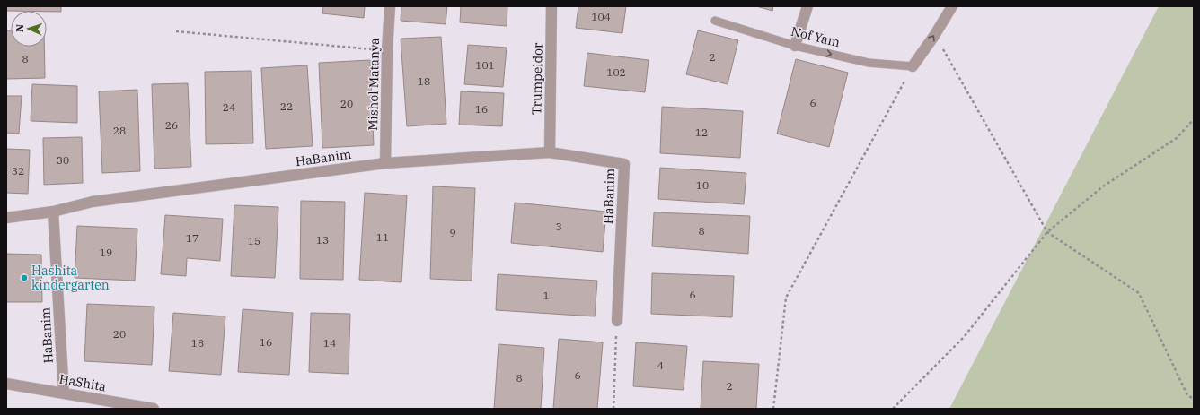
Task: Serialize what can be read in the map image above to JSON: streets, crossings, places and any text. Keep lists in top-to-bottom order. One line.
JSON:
{"streets":{"street":["Trumpeldor","Mishol Matanya","HaBanim","HaShita"],"lane":["Nof Yam"]},"crossings":[["Trumpeldor","HaBanim"],["Mishol Matanya","HaBanim"],["HaBanim","HaShita"]],"one_way":["Nof Yam"],"places":["Hashita kindergarten"],"house_numbers":["104","2","8","101","102","18","6","20","22","24","16","26","28","12","30","32","10","3","8","9","11","17","13","15","19","6","1","20","16","18","14","4","6","8","2"],"north":"left"}
